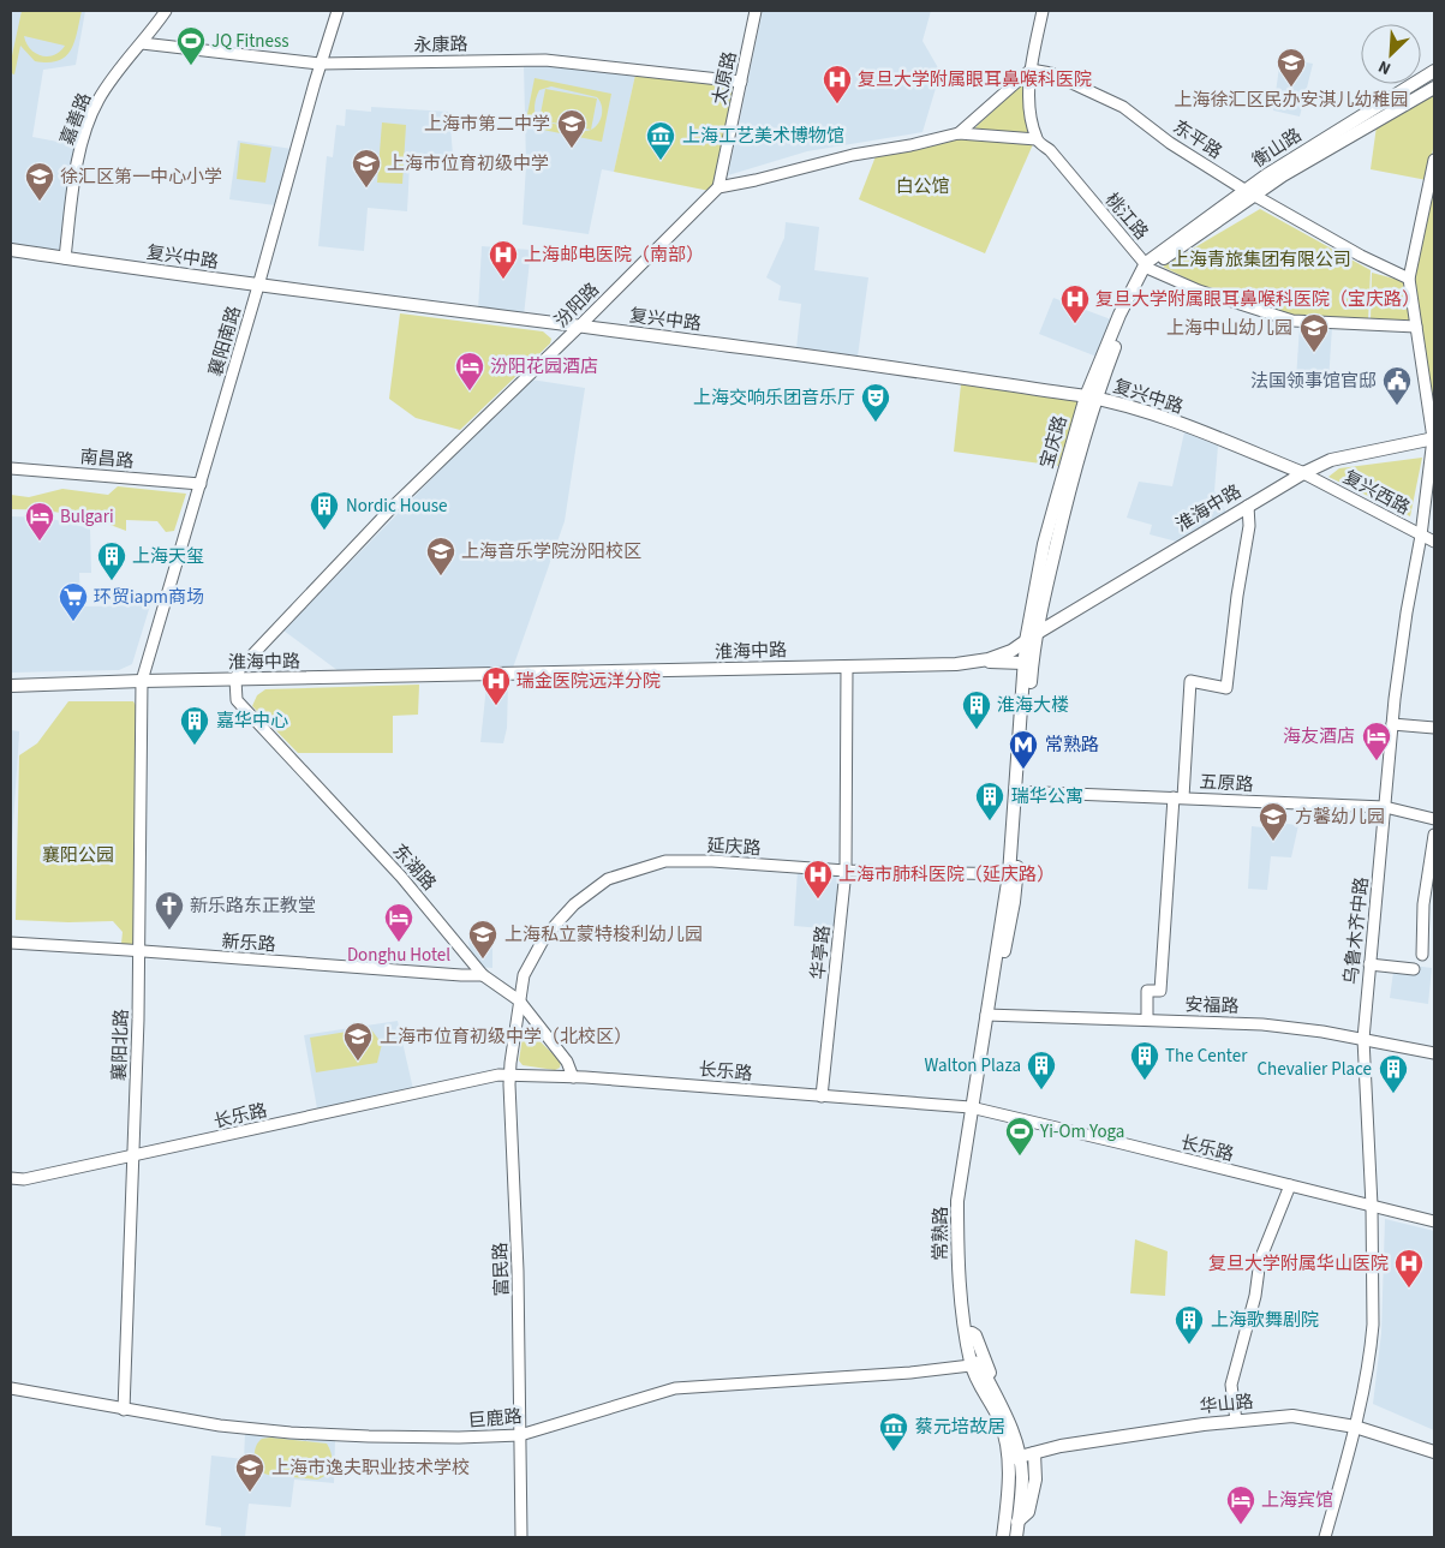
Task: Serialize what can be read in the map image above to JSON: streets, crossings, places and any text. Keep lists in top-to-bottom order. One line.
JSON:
{"streets":{"main road":["衡山路","复兴中路","宝庆路","淮海中路","常熟路","华山路"],"street":["永康路","太原路","嘉善路","东平路","桃江路","汾阳路","襄阳南路","南昌路","复兴西路","五原路","延庆路","东湖路","乌鲁木齐中路","新乐路","华亭路","安福路","襄阳北路","长乐路","富民路","巨鹿路"]},"crossings":[["永康路","太原路"],["永康路","嘉善路"],["永康路","襄阳南路"],["太原路","汾阳路"],["嘉善路","复兴中路"],["东平路","衡山路"],["东平路","乌鲁木齐中路"],["衡山路","桃江路"],["衡山路","宝庆路"],["桃江路","宝庆路"],["桃江路","乌鲁木齐中路"],["复兴中路","汾阳路"],["复兴中路","襄阳南路"],["复兴中路","宝庆路"],["复兴中路","复兴西路"],["复兴中路","淮海中路"],["汾阳路","淮海中路"],["汾阳路","东湖路"],["襄阳南路","南昌路"],["襄阳南路","淮海中路"],["襄阳南路","襄阳北路"],["宝庆路","淮海中路"],["宝庆路","常熟路"],["复兴西路","淮海中路"],["复兴西路","乌鲁木齐中路"],["淮海中路","东湖路"],["淮海中路","乌鲁木齐中路"],["淮海中路","华亭路"],["淮海中路","襄阳北路"],["淮海中路","常熟路"],["五原路","乌鲁木齐中路"],["五原路","常熟路"],["延庆路","东湖路"],["延庆路","华亭路"],["延庆路","常熟路"],["延庆路","富民路"],["东湖路","新乐路"],["东湖路","长乐路"],["东湖路","富民路"],["乌鲁木齐中路","安福路"],["乌鲁木齐中路","长乐路"],["乌鲁木齐中路","华山路"],["新乐路","襄阳北路"],["华亭路","长乐路"],["安福路","常熟路"],["襄阳北路","长乐路"],["襄阳北路","巨鹿路"],["长乐路","常熟路"],["长乐路","富民路"],["常熟路","华山路"],["常熟路","巨鹿路"],["富民路","巨鹿路"]],"parks":["白公馆","上海青旅集团有限公司","襄阳公园"],"places":{"sports":["JQ Fitness","Yi-Om Yoga"],"school or university":["上海徐汇区民办安淇儿幼稚园","上海市第二中学","上海市位育初级中学","徐汇区第一中心小学","上海中山幼儿园","上海音乐学院汾阳校区","方馨幼儿园","上海私立蒙特梭利幼儿园","上海市位育初级中学（北校区）","上海市逸夫职业技术学校"],"hospital":["复旦大学附属眼耳鼻喉科医院","上海邮电医院（南部）","复旦大学附属眼耳鼻喉科医院（宝庆路）","瑞金医院远洋分院","上海市肺科医院（延庆路）","复旦大学附属华山医院"],"museum":["上海工艺美术博物馆","蔡元培故居"],"hotel":["汾阳花园酒店","Bulgari","海友酒店","Donghu Hotel","上海宾馆"],"public building":["法国领事馆官邸"],"theatre":["上海交响乐团音乐厅"],"building":["Nordic House","上海天玺","淮海大楼","嘉华中心","瑞华公寓","The Center","Walton Plaza","Chevalier Place","上海歌舞剧院"],"supermarket":["环贸iapm商场"],"metro station":["常熟路"],"church":["新乐路东正教堂"]},"north":"bottom left"}
